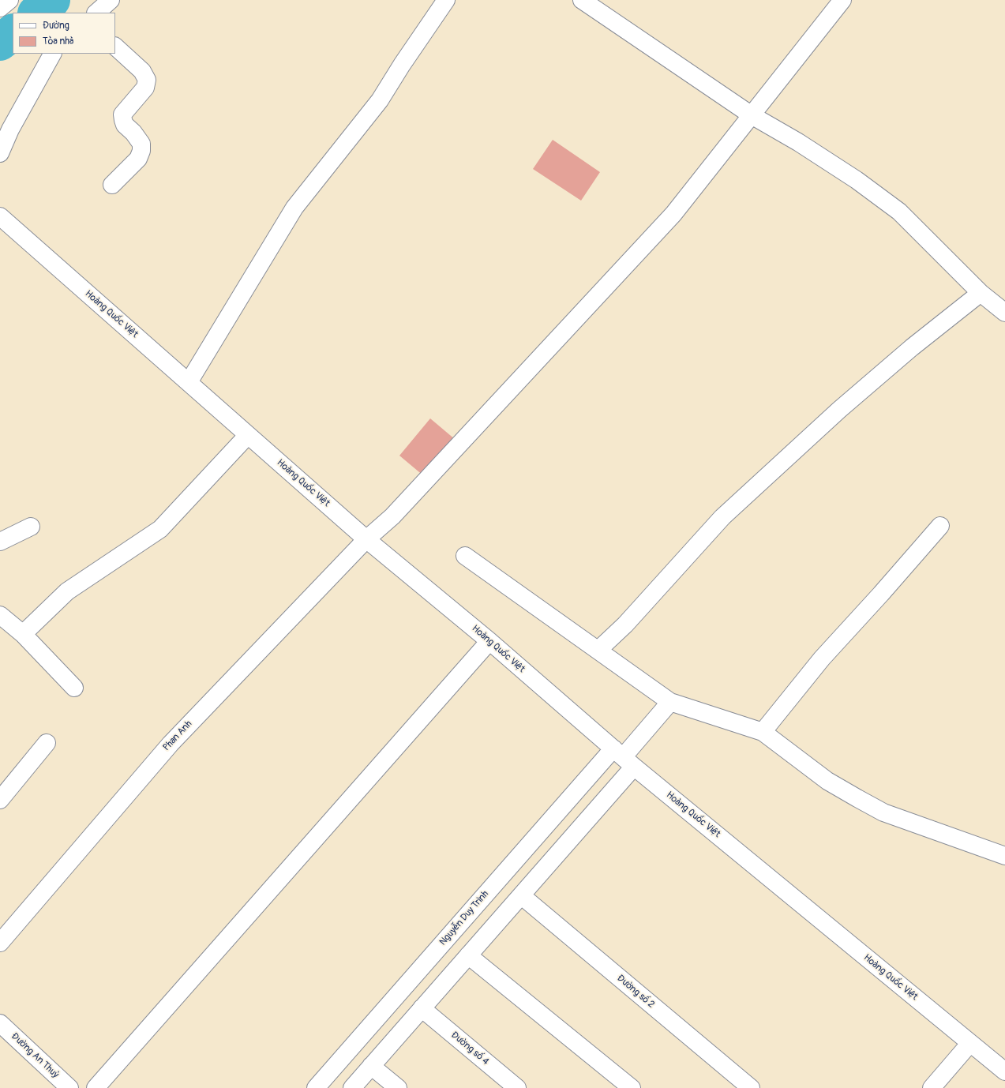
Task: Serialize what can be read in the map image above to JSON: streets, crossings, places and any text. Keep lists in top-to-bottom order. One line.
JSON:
{"streets":{"street":["Hoàng Quốc Việt","Phan Anh","Nguyễn Duy Trinh","Đường số 2","Đường số 4","Đường An Thuỷ"]},"crossings":[["Hoàng Quốc Việt","Phan Anh"],["Hoàng Quốc Việt","Nguyễn Duy Trinh"]],"legend":["Đường","Tòa nhà"]}
